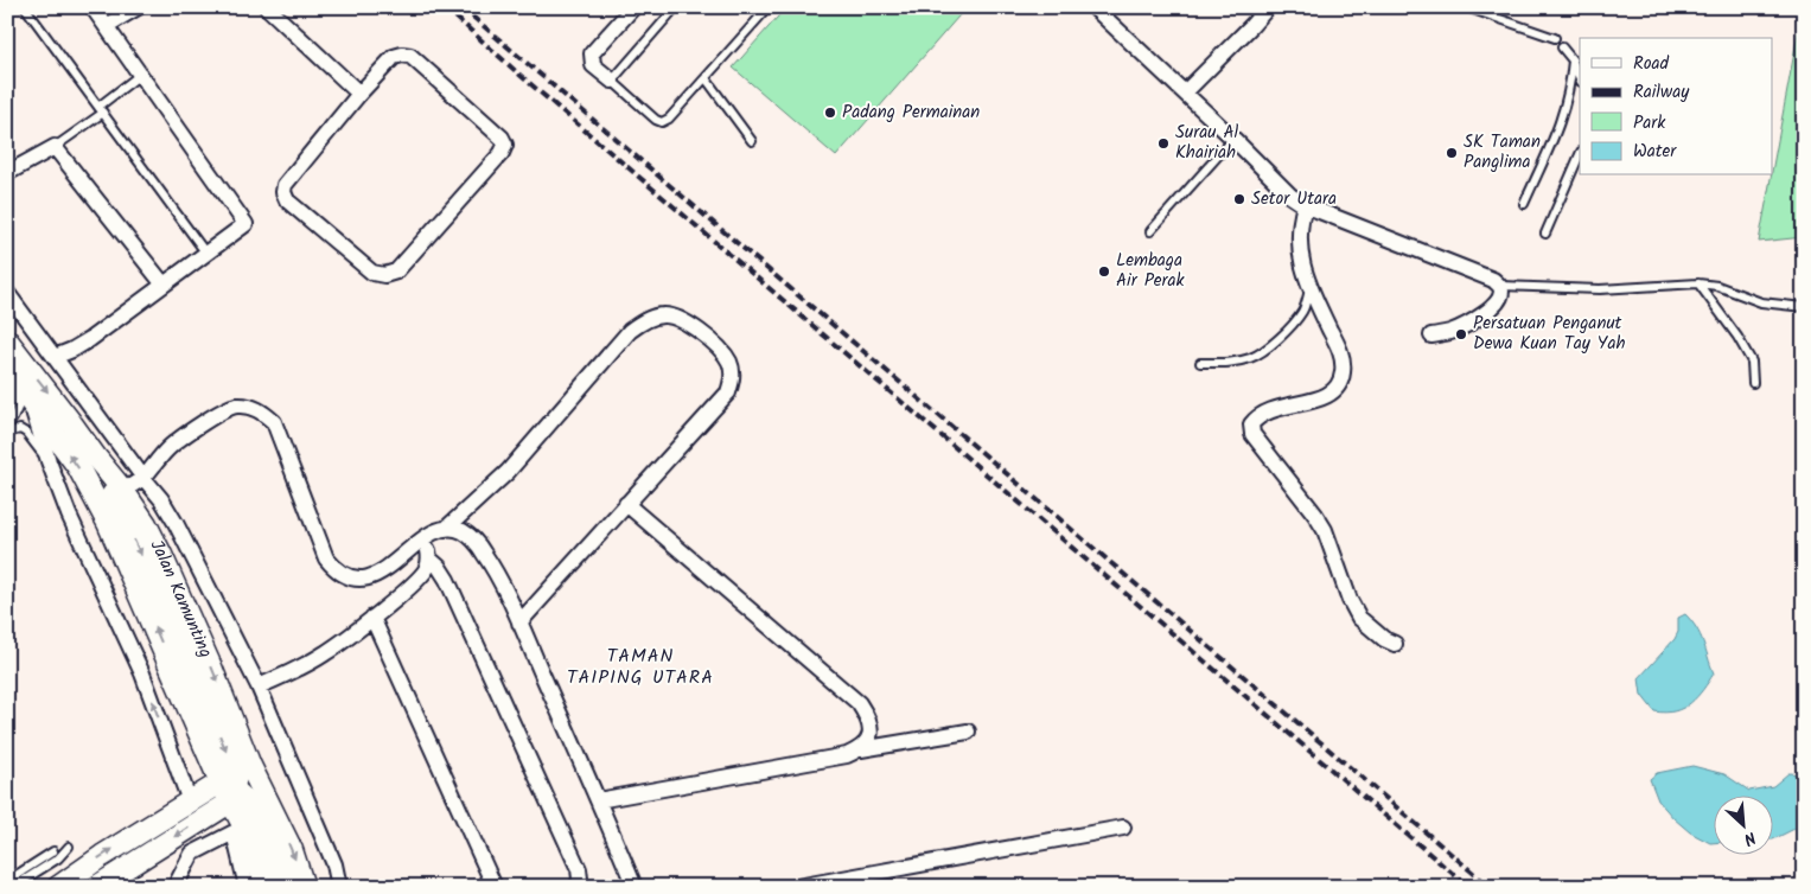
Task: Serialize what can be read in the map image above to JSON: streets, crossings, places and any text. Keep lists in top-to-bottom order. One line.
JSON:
{"streets":{"main road":["Jalan Kamunting"]},"districts":["TAMAN TAIPING UTARA"],"places":["Padang Permainan","Surau Al Khairiah","SK Taman Panglima","Setor Utara","Lembaga Air Perak","Persatuan Penganut Dewa Kuan Tay Yah"],"legend":["Road","Railway","Park","Water"],"north":"bottom right"}
